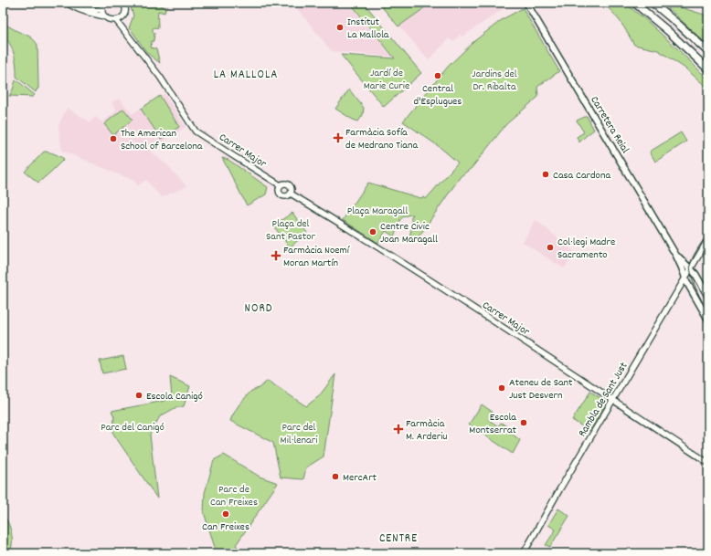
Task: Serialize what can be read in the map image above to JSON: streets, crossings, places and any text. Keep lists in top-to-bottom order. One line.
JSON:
{"streets":{"main road":["Carretera Reial"],"street":["Carrer Major","Rambla de Sant Just"]},"crossings":[["Carretera Reial","Rambla de Sant Just"],["Carrer Major","Rambla de Sant Just"]],"districts":["LA MALLOLA","NORD","CENTRE"],"parks":["Jardí de Marie Curie","Jardins del Dr. Ribalta","Plaça Maragall","Plaça del Sant Pastor","Parc del Canigó","Parc del Mil·lenari","Parc de Can Freixes"],"places":{"other":["Institut La Mallola","Central d'Esplugues","The American School of Barcelona","Casa Cardona","Centre Civic Joan Maragall","Col·legi Madre Sacramento","Ateneu de Sant Just Desvern","Escola Canigó","Escola Montserrat","MercArt","Can Freixes"],"health":["Farmàcia Sofía de Medrano Tiana","Farmàcia Noemí Moran Martín","Farmàcia M. Arderiu"]}}
